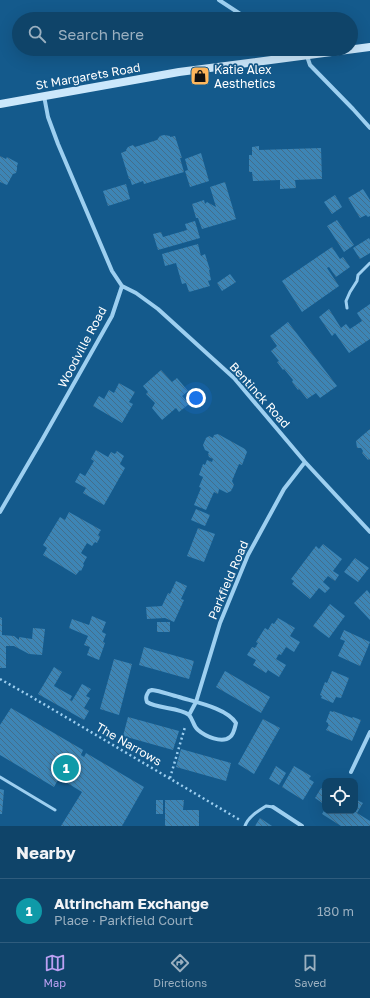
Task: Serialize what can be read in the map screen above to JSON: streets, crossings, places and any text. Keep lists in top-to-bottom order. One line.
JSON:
{"streets":{"street":["St Margarets Road","Woodville Road","Bentinck Road","Parkfield Road"],"path":["The Narrows"]},"crossings":[["Woodville Road","Bentinck Road"],["Bentinck Road","Parkfield Road"]],"places":{"shop":["Katie Alex Aesthetics"]},"page":{"search":"Search here","pins":"1","heading":"Nearby","list":[{"mark":"1","name":"Altrincham Exchange","note":"Place · Parkfield Court","value":"180 m"}],"nav":["Map","Directions","Saved"]}}
